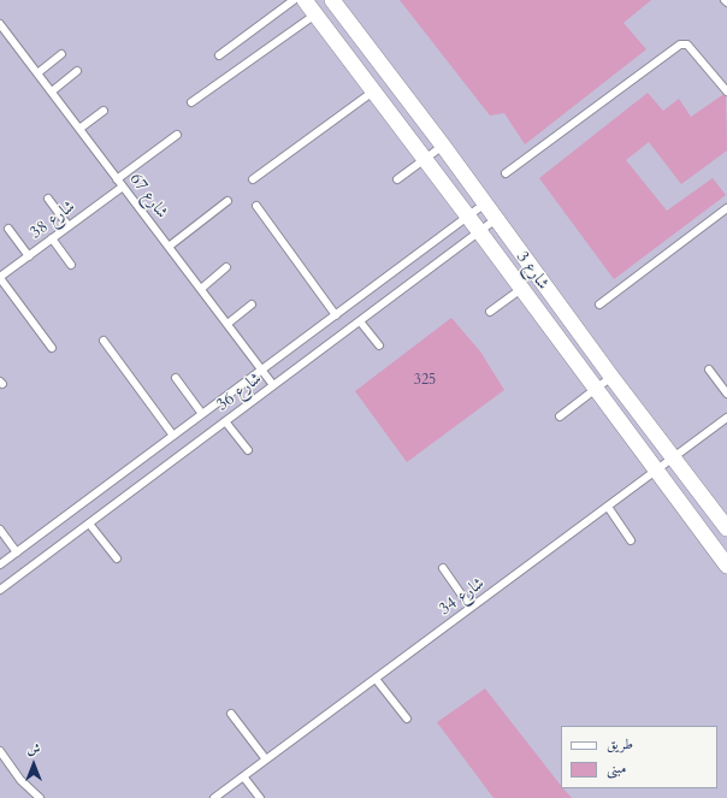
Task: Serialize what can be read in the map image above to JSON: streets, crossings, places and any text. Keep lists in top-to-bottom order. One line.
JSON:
{"streets":{"street":["شارع 3"],"lane":["شارع 67","شارع 38","شارع 36","شارع 34"]},"crossings":[["شارع 67","شارع 38"],["شارع 67","شارع 36"],["شارع 3","شارع 36"],["شارع 3","شارع 34"]],"house_numbers":["325"],"legend":["طريق","مبنى"],"north":"top"}
